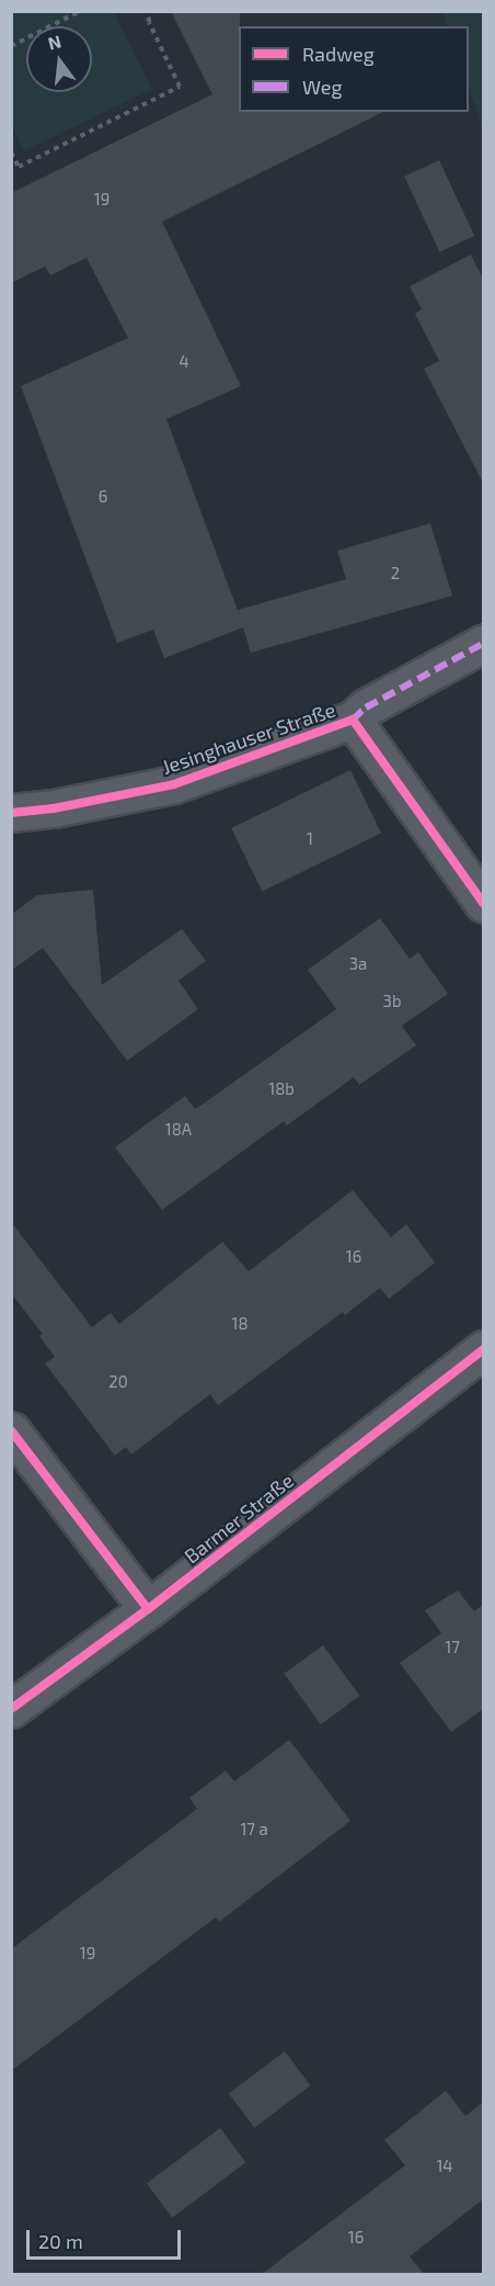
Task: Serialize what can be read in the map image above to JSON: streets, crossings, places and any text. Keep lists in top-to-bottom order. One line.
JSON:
{"streets":{"street":["Jesinghauser Straße","Barmer Straße"]},"house_numbers":["19","4","6","2","1","3a","3b","18b","18A","16","18","20","17","17 a","19","14","16"],"legend":["Radweg","Weg"],"scale_bar":"20 m","north":"top"}
